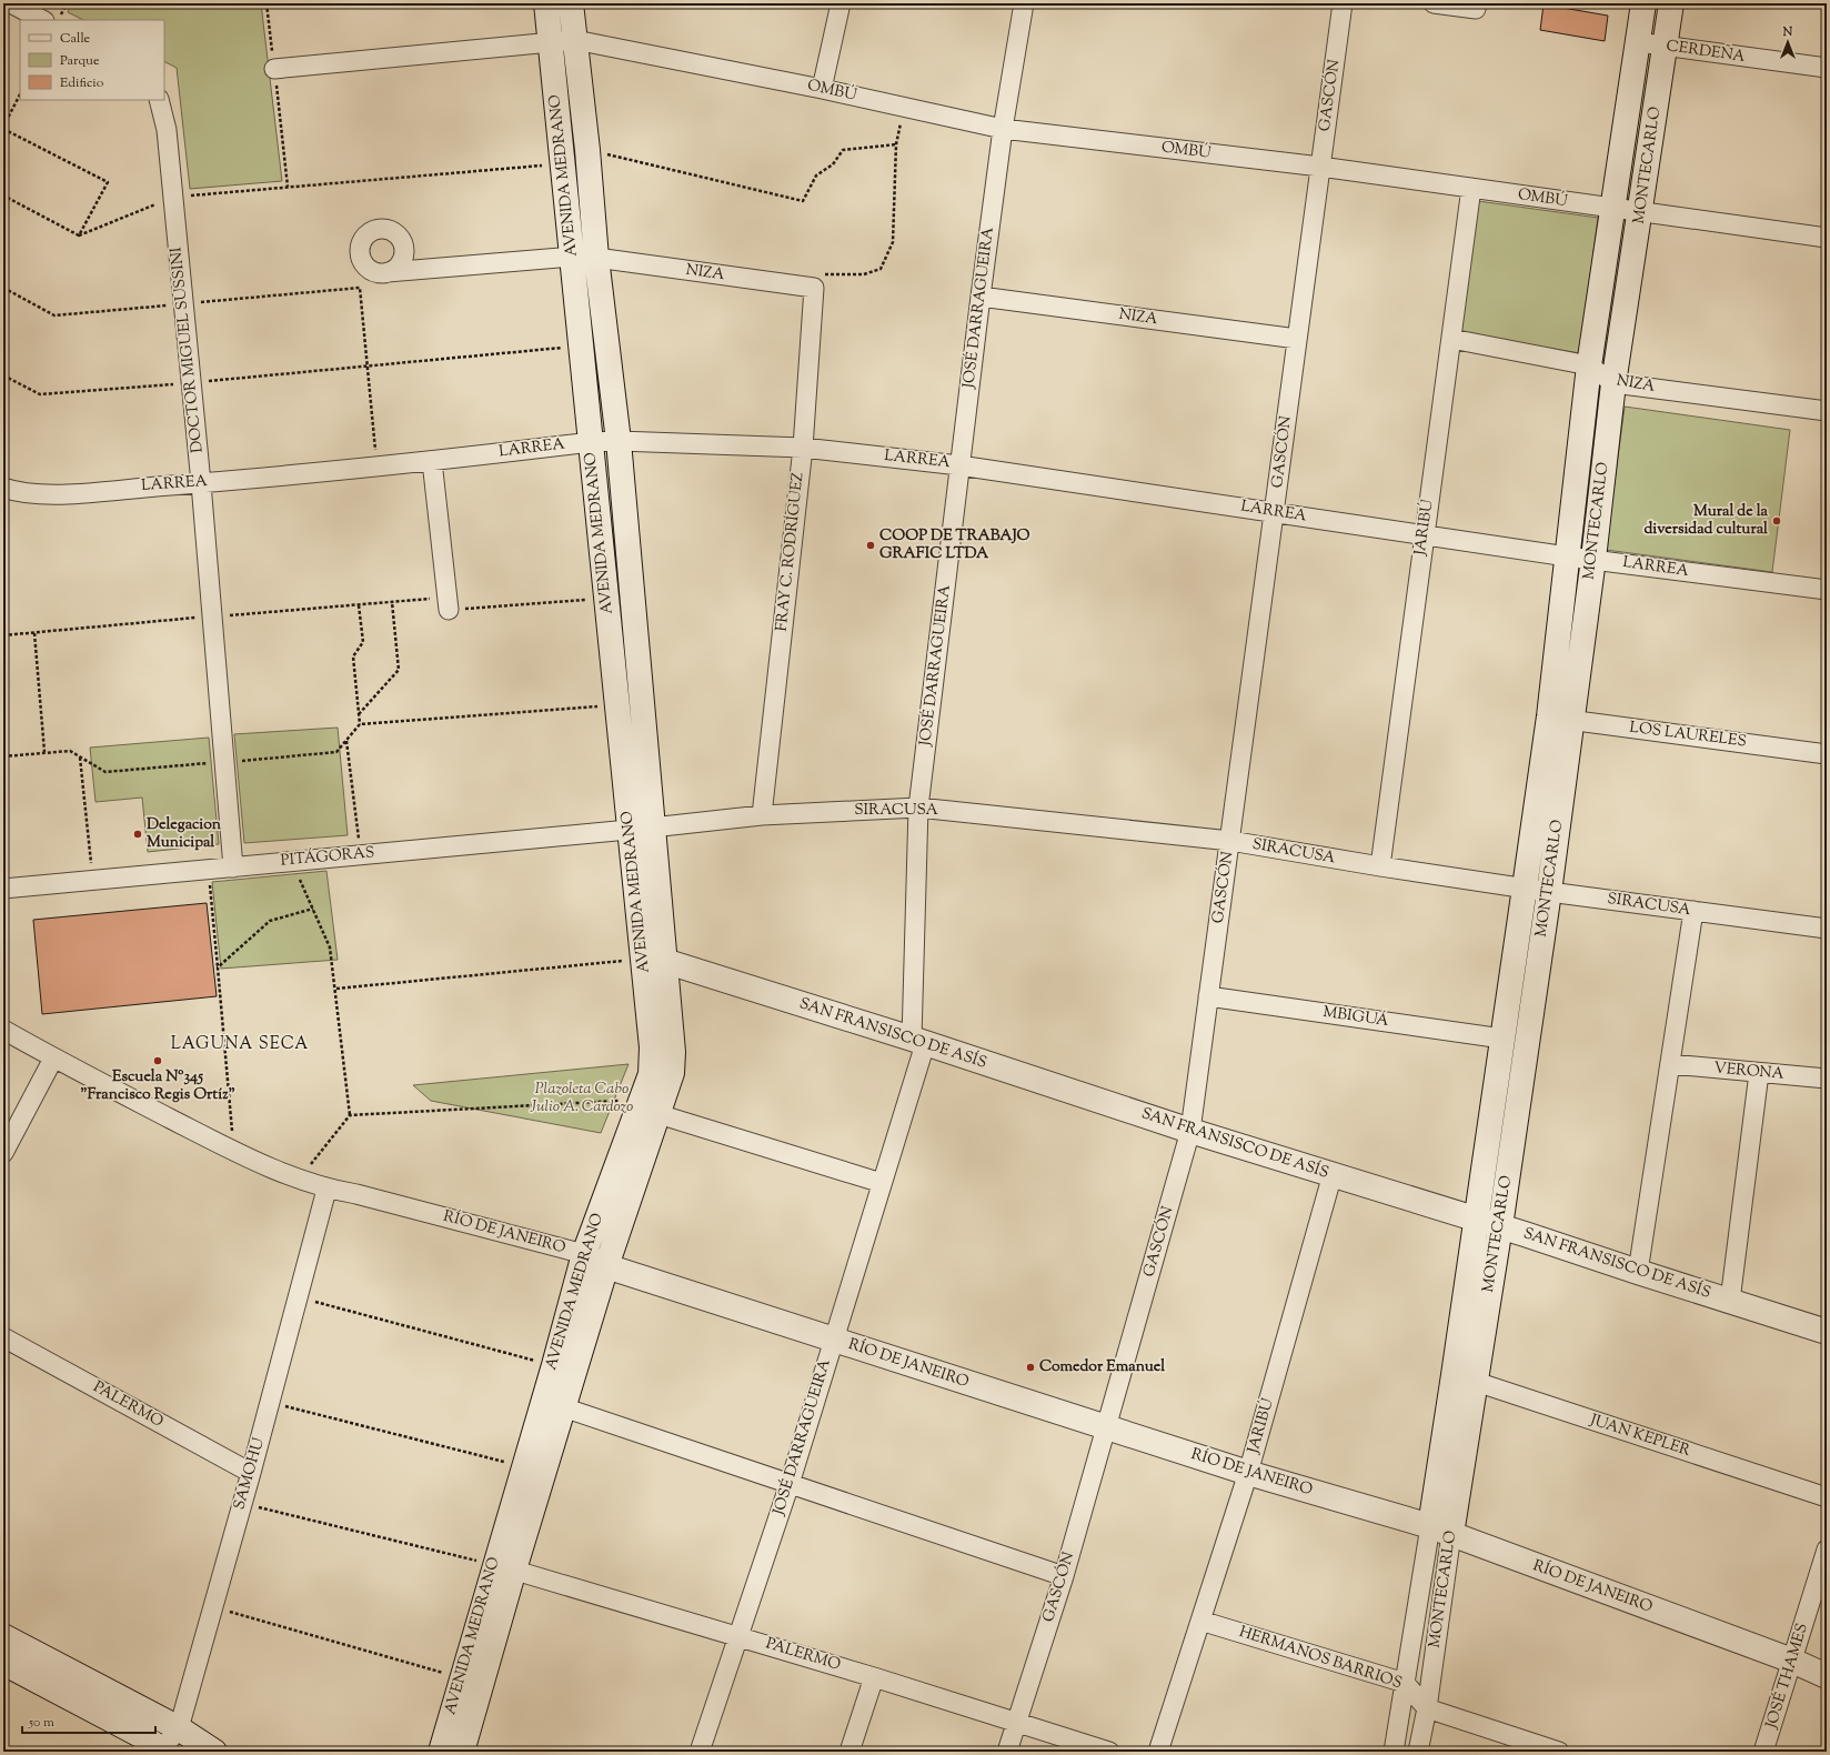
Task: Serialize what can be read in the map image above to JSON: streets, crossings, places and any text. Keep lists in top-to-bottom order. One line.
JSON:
{"streets":{"main road":["MONTECARLO","AVENIDA MEDRANO","SAN FRANSISCO DE ASÍS","RÍO DE JANEIRO"],"street":["CERDEÑA","OMBÚ","GASCÓN","NIZA","JOSÉ DARRAGUEIRA","DOCTOR MIGUEL SUSSINI","LARREA","JARIBÚ","FRAY C. RODRÍGUEZ","LOS LAURELES","SIRACUSA","PITÁGORAS","MBIGUÁ","VERONA","PALERMO","JUAN KEPLER","SAMOHU","HERMANOS BARRIOS","JOSÉ THAMES"]},"crossings":[["CERDEÑA","MONTECARLO"],["OMBÚ","GASCÓN"],["OMBÚ","MONTECARLO"],["OMBÚ","AVENIDA MEDRANO"],["OMBÚ","JOSÉ DARRAGUEIRA"],["OMBÚ","JARIBÚ"],["GASCÓN","NIZA"],["GASCÓN","LARREA"],["GASCÓN","SIRACUSA"],["GASCÓN","MBIGUÁ"],["GASCÓN","SAN FRANSISCO DE ASÍS"],["GASCÓN","RÍO DE JANEIRO"],["GASCÓN","PALERMO"],["MONTECARLO","NIZA"],["MONTECARLO","LARREA"],["MONTECARLO","LOS LAURELES"],["MONTECARLO","SIRACUSA"],["MONTECARLO","MBIGUÁ"],["MONTECARLO","SAN FRANSISCO DE ASÍS"],["MONTECARLO","RÍO DE JANEIRO"],["MONTECARLO","JUAN KEPLER"],["MONTECARLO","HERMANOS BARRIOS"],["AVENIDA MEDRANO","NIZA"],["AVENIDA MEDRANO","LARREA"],["AVENIDA MEDRANO","SIRACUSA"],["AVENIDA MEDRANO","PITÁGORAS"],["AVENIDA MEDRANO","SAN FRANSISCO DE ASÍS"],["AVENIDA MEDRANO","RÍO DE JANEIRO"],["AVENIDA MEDRANO","PALERMO"],["NIZA","JOSÉ DARRAGUEIRA"],["NIZA","JARIBÚ"],["NIZA","FRAY C. RODRÍGUEZ"],["JOSÉ DARRAGUEIRA","LARREA"],["JOSÉ DARRAGUEIRA","SIRACUSA"],["JOSÉ DARRAGUEIRA","SAN FRANSISCO DE ASÍS"],["JOSÉ DARRAGUEIRA","RÍO DE JANEIRO"],["JOSÉ DARRAGUEIRA","PALERMO"],["DOCTOR MIGUEL SUSSINI","LARREA"],["DOCTOR MIGUEL SUSSINI","PITÁGORAS"],["LARREA","JARIBÚ"],["LARREA","FRAY C. RODRÍGUEZ"],["JARIBÚ","SIRACUSA"],["JARIBÚ","SAN FRANSISCO DE ASÍS"],["JARIBÚ","RÍO DE JANEIRO"],["JARIBÚ","HERMANOS BARRIOS"],["FRAY C. RODRÍGUEZ","SIRACUSA"],["SIRACUSA","PITÁGORAS"],["RÍO DE JANEIRO","SAMOHU"],["RÍO DE JANEIRO","JOSÉ THAMES"],["PALERMO","SAMOHU"]],"districts":["LAGUNA SECA"],"parks":["Plazoleta Cabo Julio A. Cardozo"],"places":["Mural de la diversidad cultural","COOP DE TRABAJO GRAFIC LTDA","Delegacion Municipal","Escuela Nº345 \"Francisco Regis Ortíz\"","Comedor Emanuel"],"legend":["Calle","Parque","Edificio"],"scale_bar":"50 m","north":"top"}
